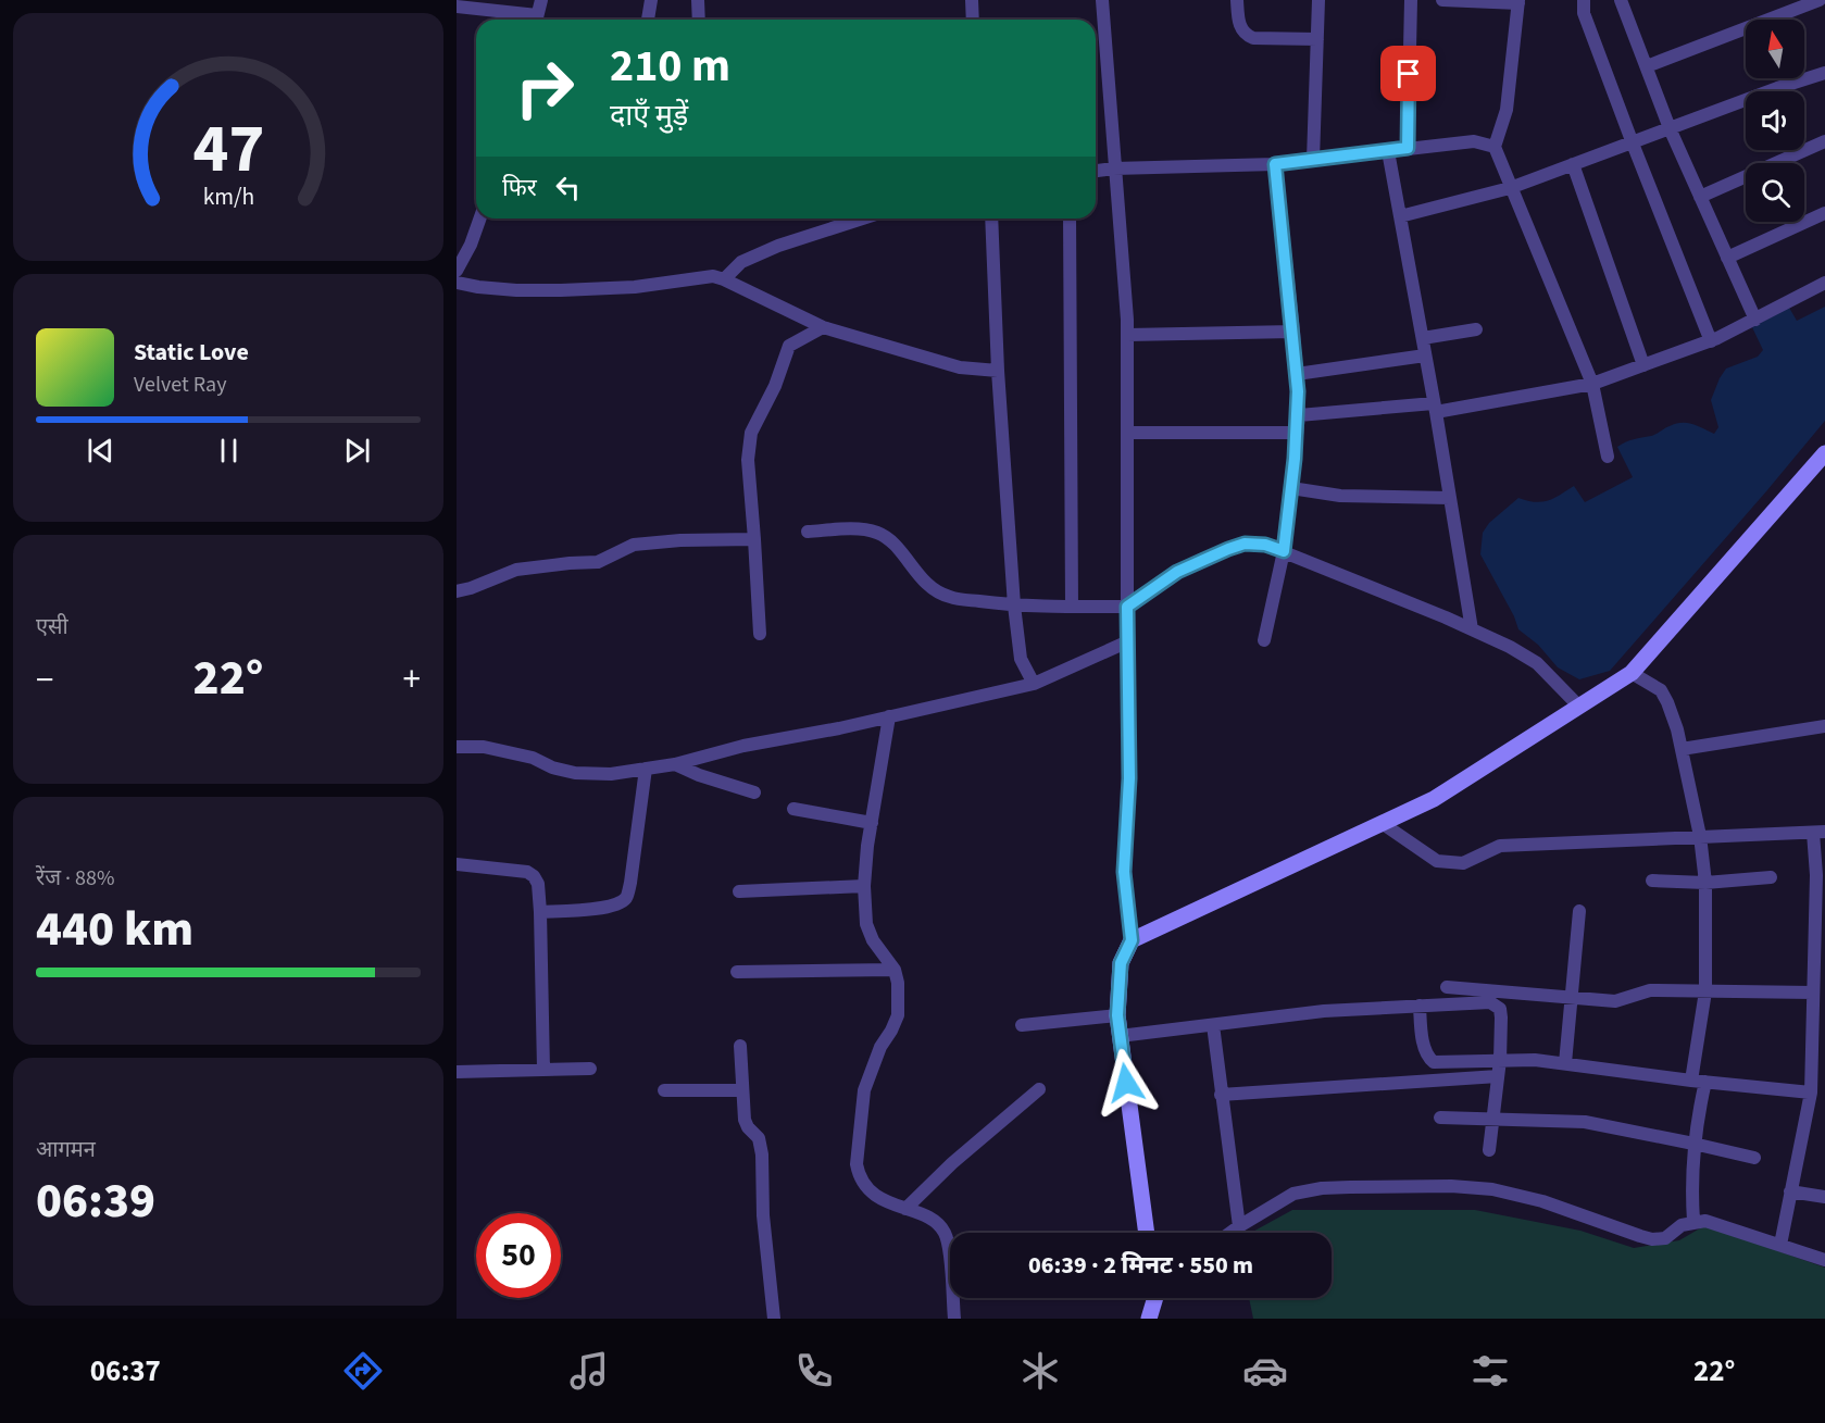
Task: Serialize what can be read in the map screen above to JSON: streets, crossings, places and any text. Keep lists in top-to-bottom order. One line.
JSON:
{"north":"top","page":{"turn":["210 m","दाएँ मुड़ें"],"then":"फिर","song":["Static Love","Velvet Ray"],"tile":["एसी",["रेंज · 88%","440 km"],["आगमन","06:39"]],"heat":["−","22°","+"],"limit":"50","trip":"06:39 · 2 मिनट · 550 m","tabs":["06:37","22°"],"gauge":["47","km/h"]}}
